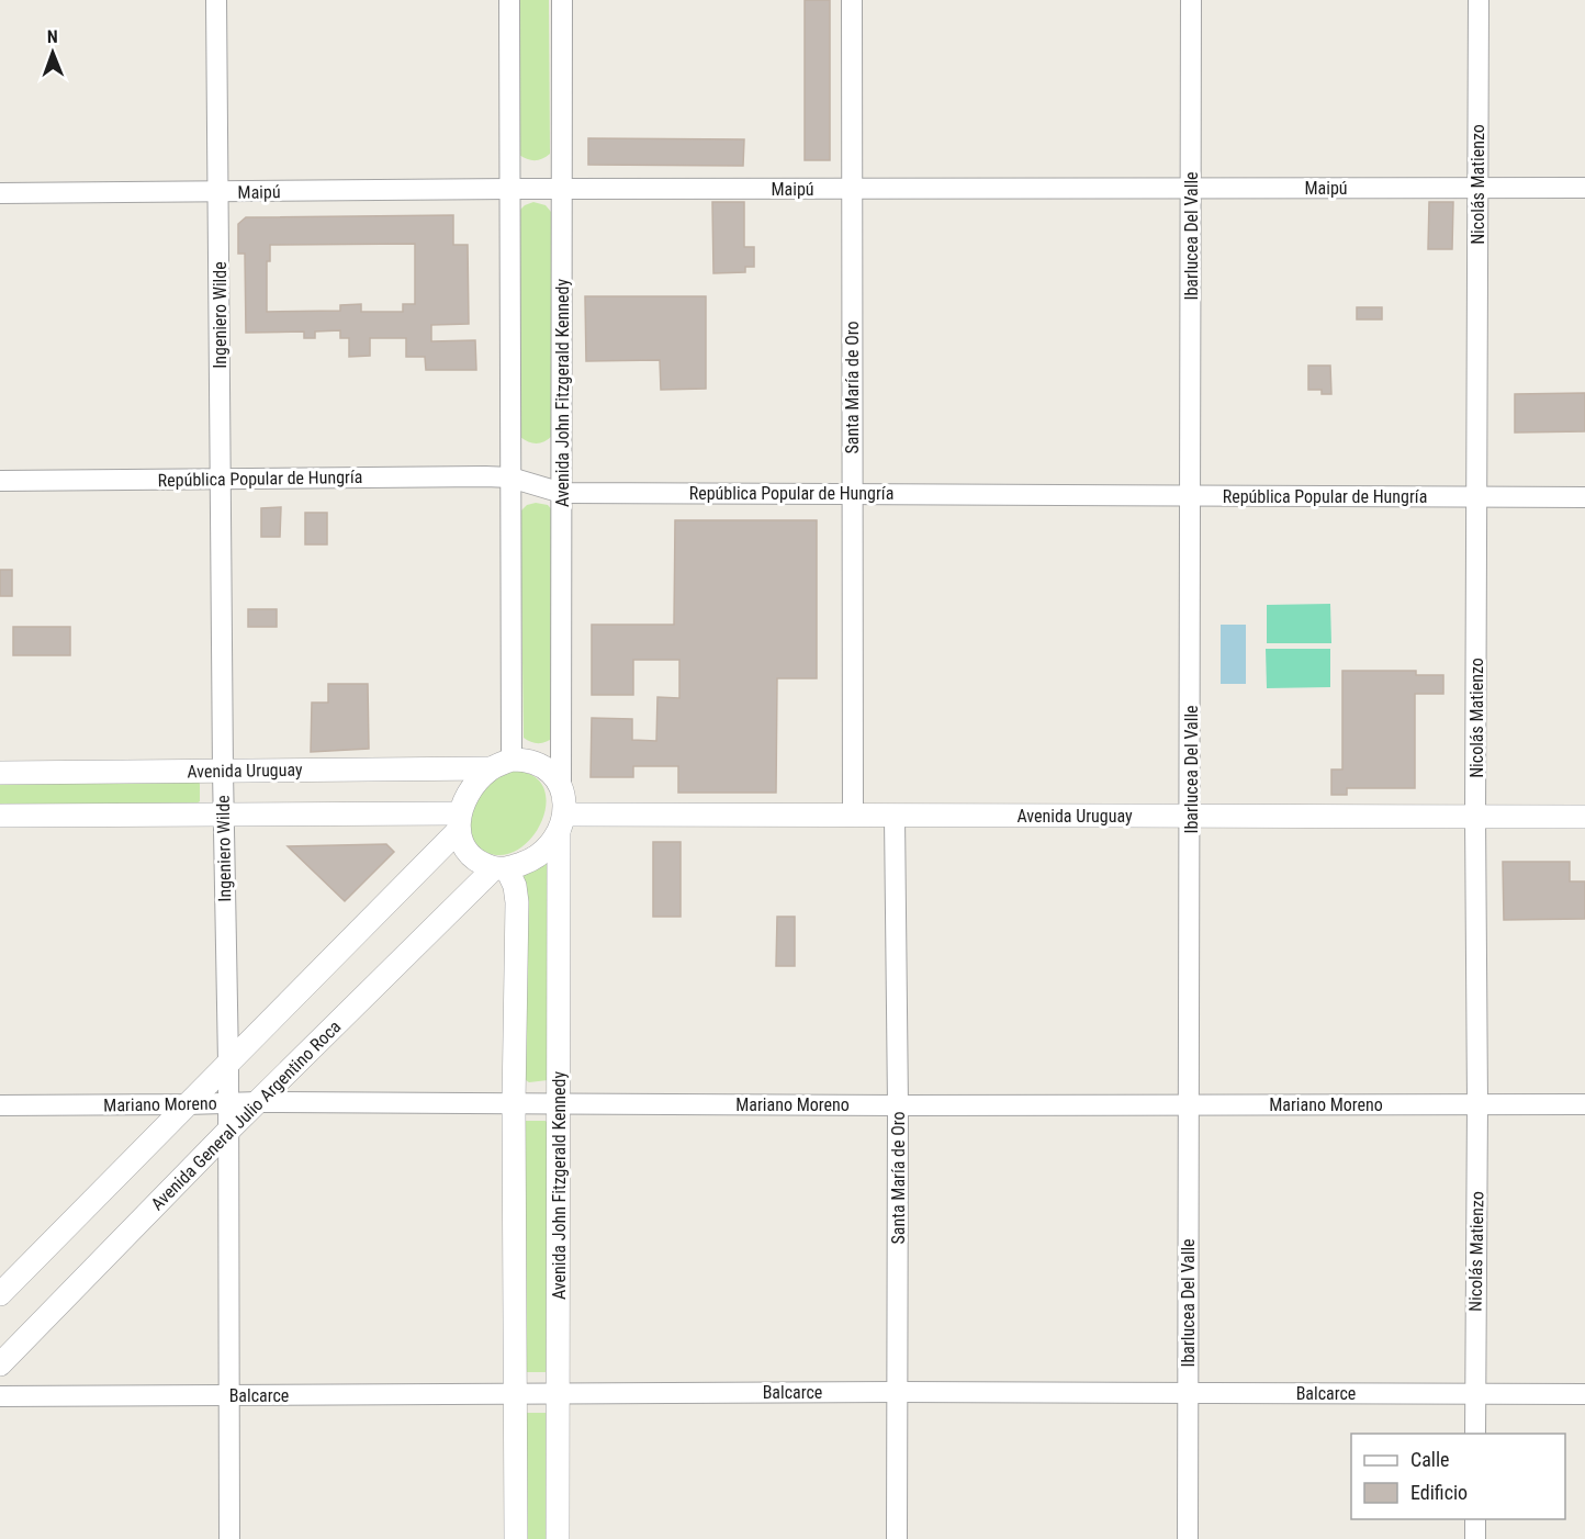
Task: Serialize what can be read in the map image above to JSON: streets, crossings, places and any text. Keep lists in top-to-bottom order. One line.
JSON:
{"streets":{"street":["Nicolás Matienzo","Maipú","Ibarlucea Del Valle","Ingeniero Wilde","Santa María de Oro","Avenida John Fitzgerald Kennedy","República Popular de Hungría","Avenida Uruguay","Mariano Moreno","Avenida General Julio Argentino Roca","Balcarce"]},"crossings":[["Nicolás Matienzo","Maipú"],["Nicolás Matienzo","República Popular de Hungría"],["Nicolás Matienzo","Avenida Uruguay"],["Nicolás Matienzo","Mariano Moreno"],["Nicolás Matienzo","Balcarce"],["Maipú","Ibarlucea Del Valle"],["Maipú","Ingeniero Wilde"],["Maipú","Santa María de Oro"],["Maipú","Avenida John Fitzgerald Kennedy"],["Ibarlucea Del Valle","República Popular de Hungría"],["Ibarlucea Del Valle","Avenida Uruguay"],["Ibarlucea Del Valle","Mariano Moreno"],["Ibarlucea Del Valle","Balcarce"],["Ingeniero Wilde","República Popular de Hungría"],["Ingeniero Wilde","Avenida Uruguay"],["Ingeniero Wilde","Mariano Moreno"],["Ingeniero Wilde","Avenida General Julio Argentino Roca"],["Ingeniero Wilde","Balcarce"],["Santa María de Oro","República Popular de Hungría"],["Santa María de Oro","Avenida Uruguay"],["Santa María de Oro","Mariano Moreno"],["Santa María de Oro","Balcarce"],["Avenida John Fitzgerald Kennedy","República Popular de Hungría"],["Avenida John Fitzgerald Kennedy","Avenida Uruguay"],["Avenida John Fitzgerald Kennedy","Mariano Moreno"],["Avenida John Fitzgerald Kennedy","Avenida General Julio Argentino Roca"],["Avenida John Fitzgerald Kennedy","Balcarce"],["Avenida Uruguay","Avenida General Julio Argentino Roca"],["Mariano Moreno","Avenida General Julio Argentino Roca"]],"legend":["Calle","Edificio"],"north":"top"}
